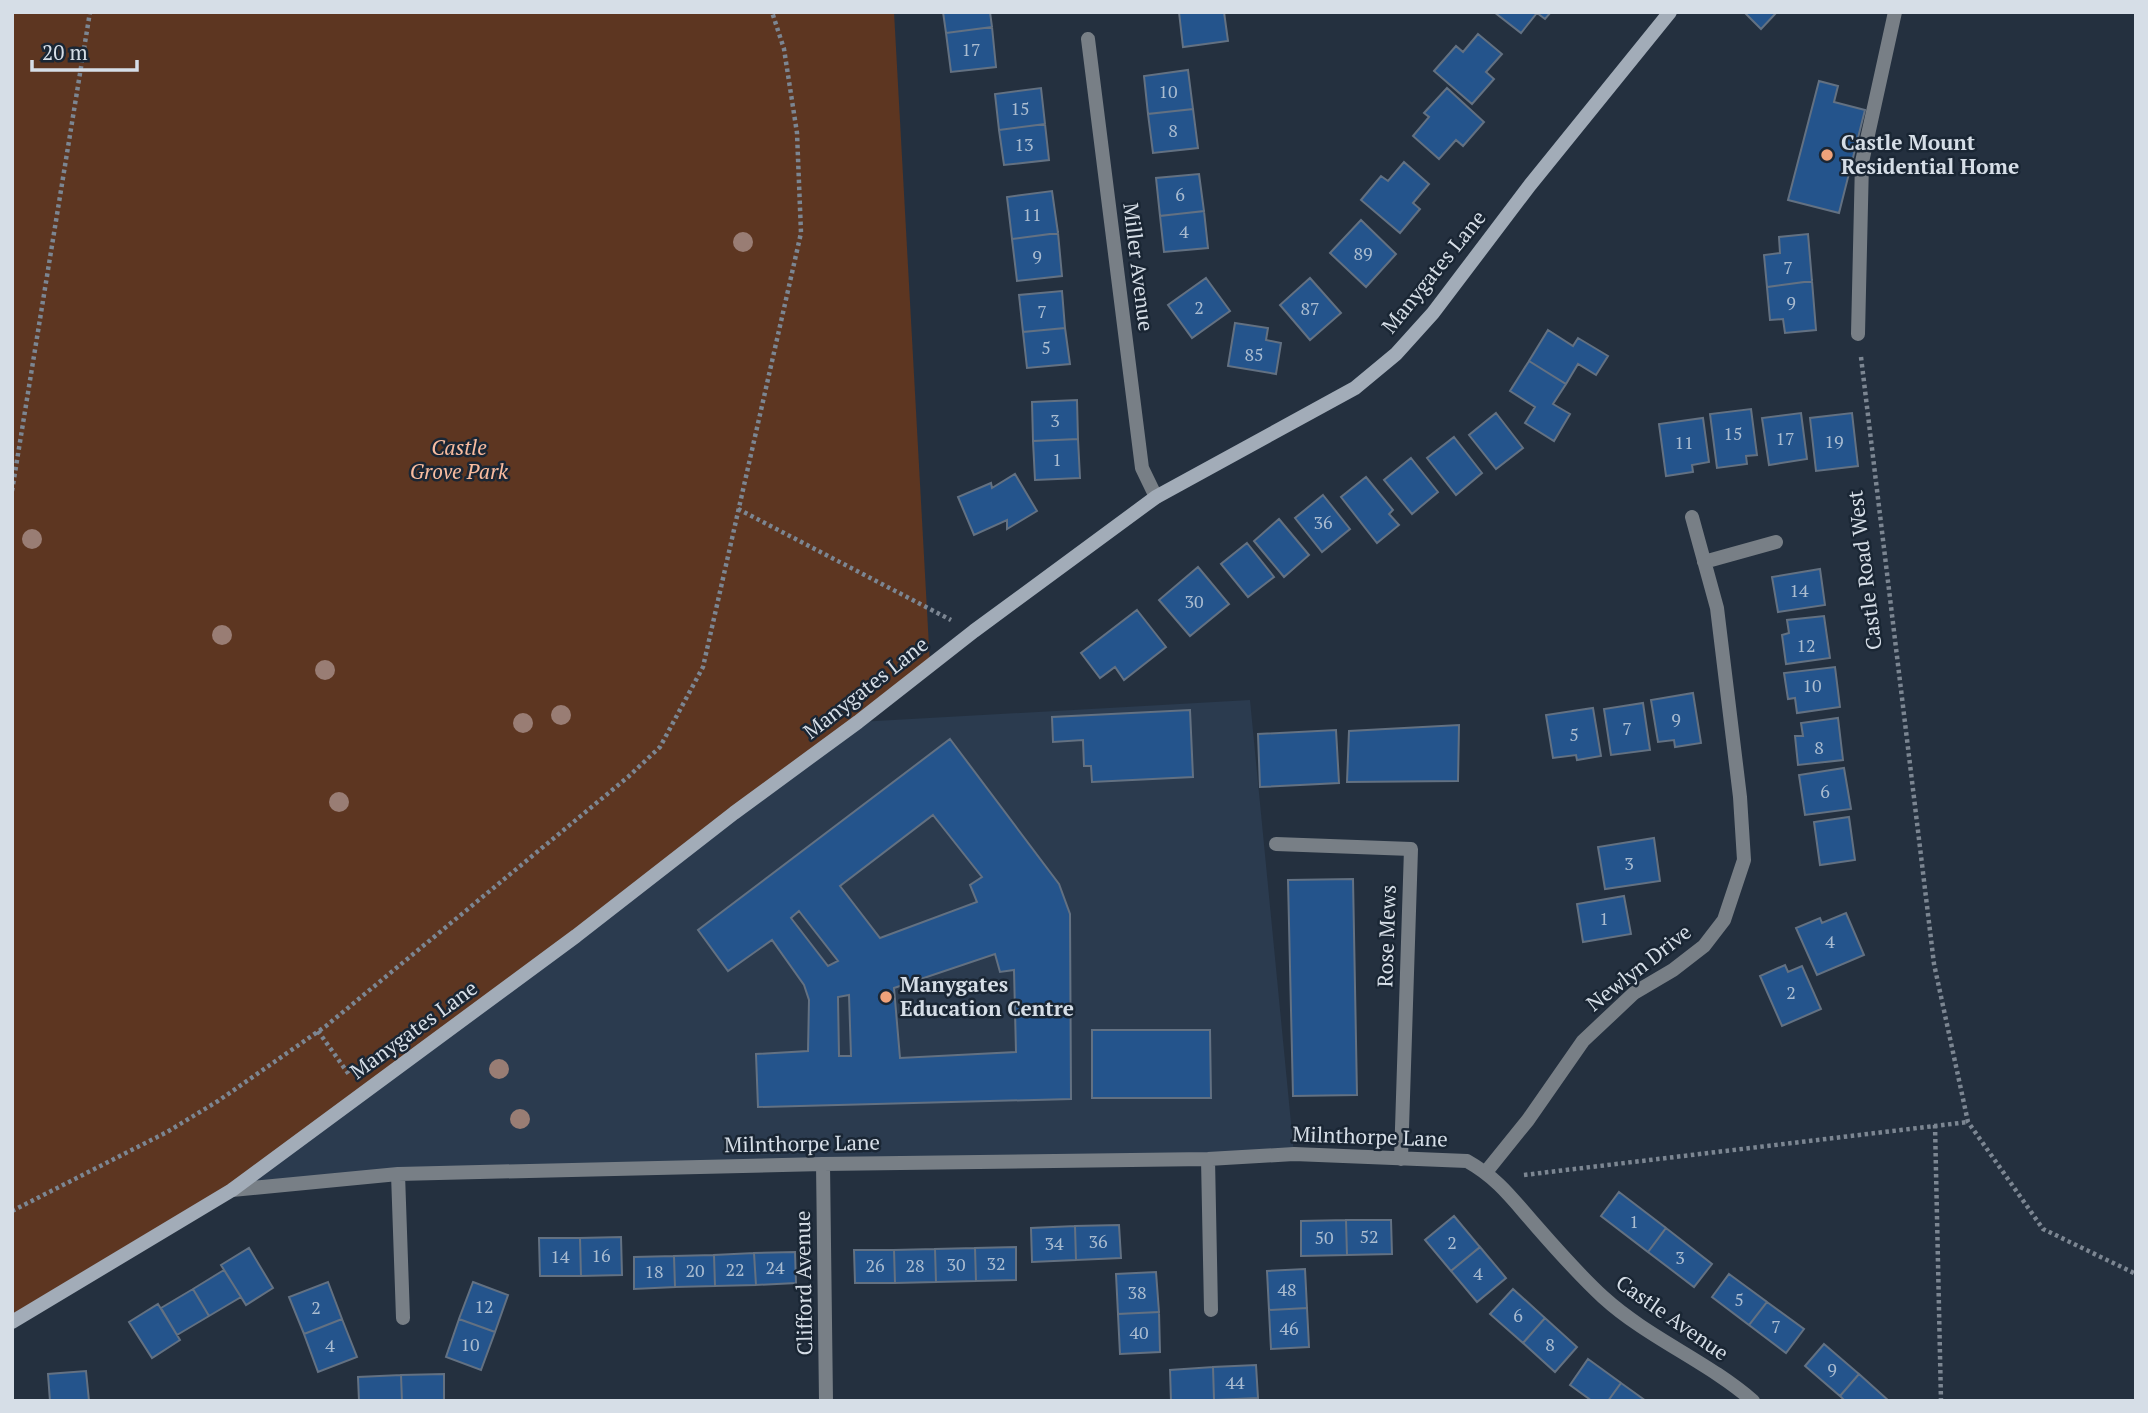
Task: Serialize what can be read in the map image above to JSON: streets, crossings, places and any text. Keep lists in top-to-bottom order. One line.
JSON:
{"streets":{"street":["Miller Avenue","Manygates Lane","Rose Mews","Newlyn Drive","Milnthorpe Lane","Clifford Avenue","Castle Avenue"],"path":["Castle Road West"]},"crossings":[["Miller Avenue","Manygates Lane"],["Manygates Lane","Milnthorpe Lane"],["Rose Mews","Milnthorpe Lane"],["Newlyn Drive","Milnthorpe Lane"],["Newlyn Drive","Castle Avenue"],["Milnthorpe Lane","Clifford Avenue"],["Milnthorpe Lane","Castle Avenue"]],"parks":["Castle Grove Park"],"places":["Castle Mount Residential Home","Manygates Education Centre"],"house_numbers":["17","10","15","8","13","6","11","4","89","9","7","9","2","87","7","5","85","3","15","17","19","11","1","36","14","30","12","10","9","7","5","8","6","3","1","4","2","1","52","50","36","2","34","16","14","3","32","30","26","28","24","22","20","18","4","48","38","5","12","2","6","7","46","40","10","8","4","9","44"],"scale_bar":"20 m"}
